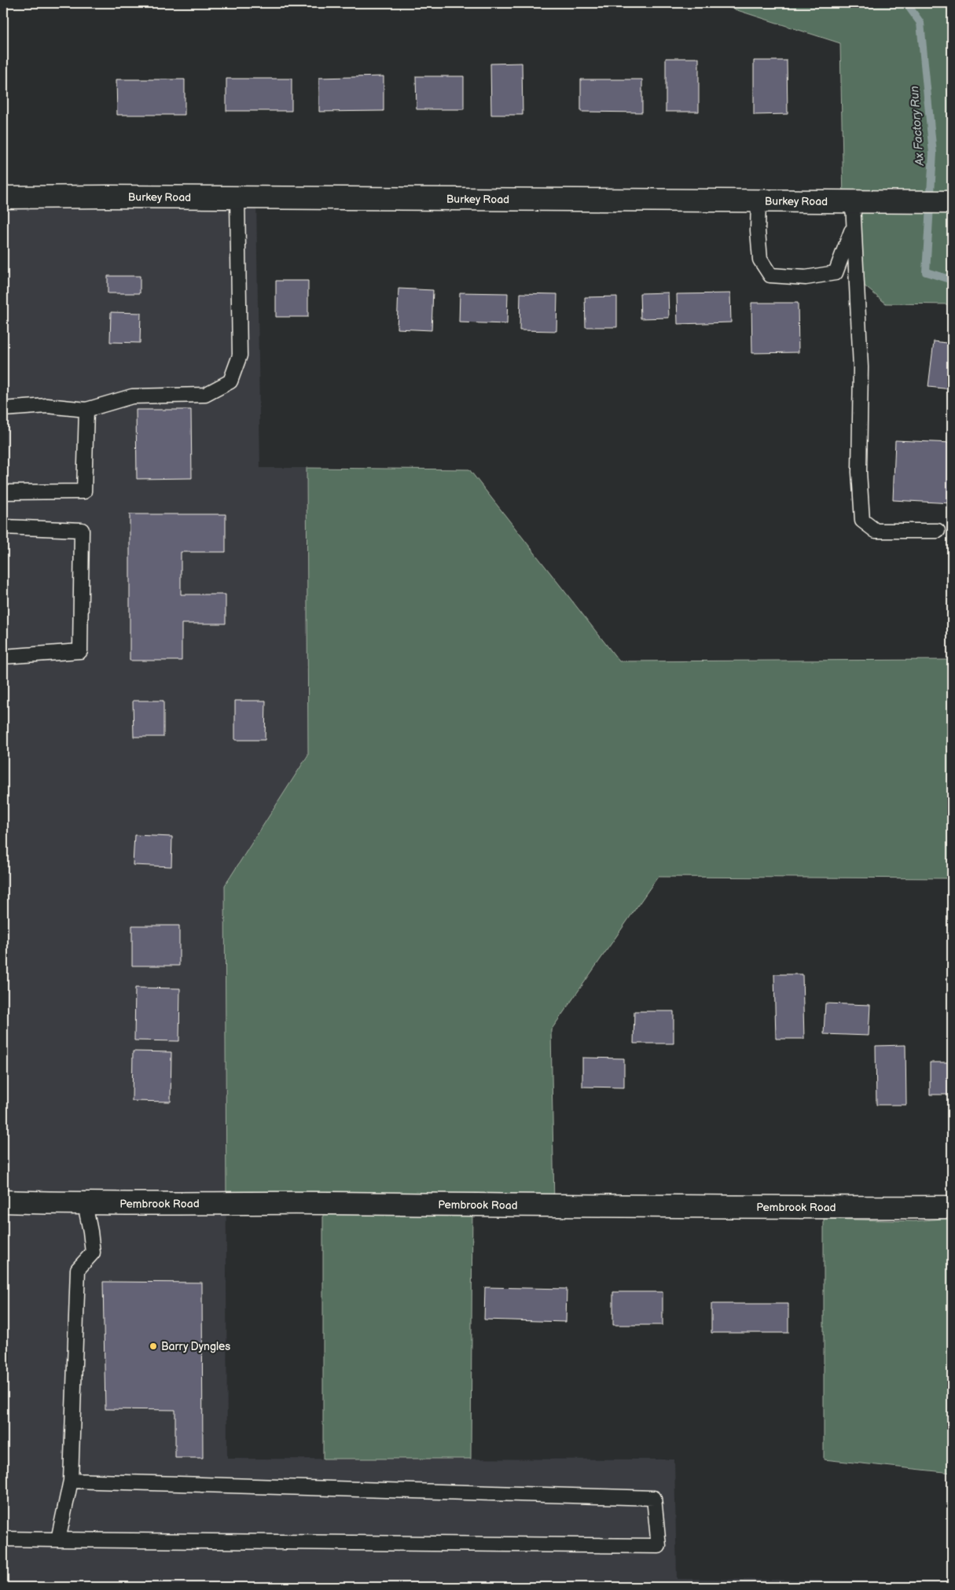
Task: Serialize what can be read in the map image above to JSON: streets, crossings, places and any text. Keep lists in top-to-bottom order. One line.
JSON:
{"streets":{"street":["Burkey Road","Pembrook Road"]},"water":["Ax Factory Run"],"places":["Barry Dyngles"]}
